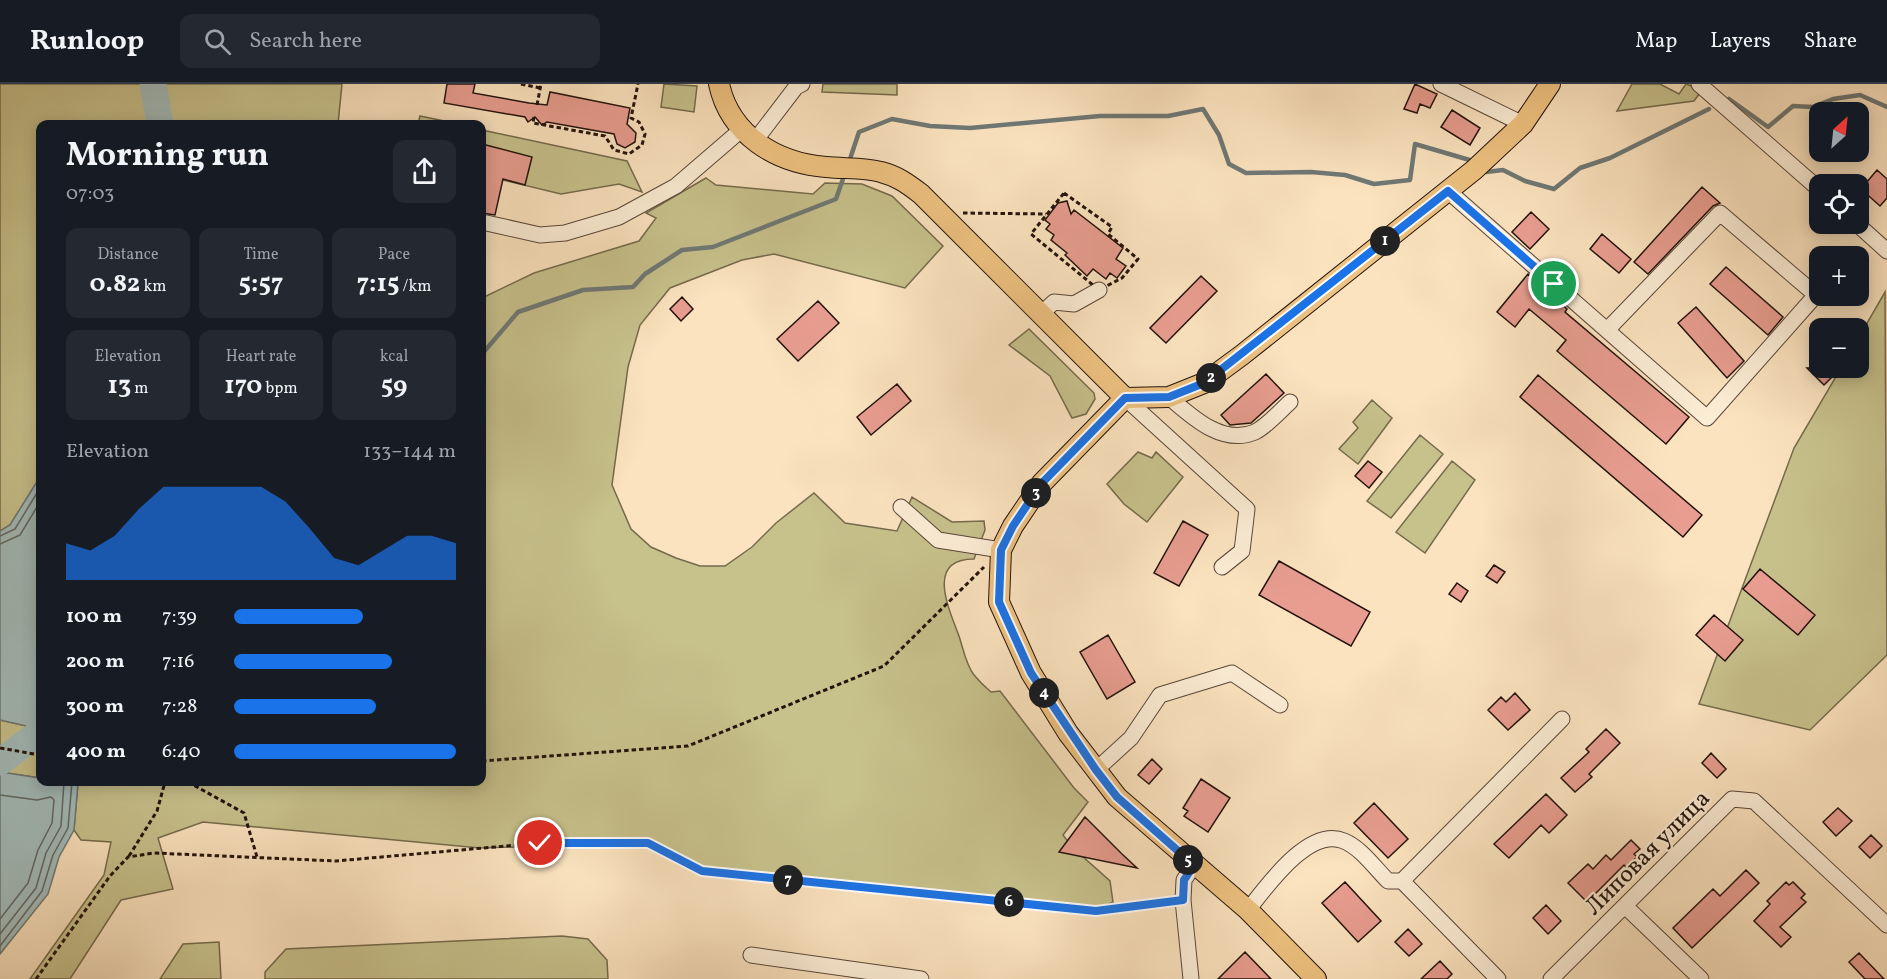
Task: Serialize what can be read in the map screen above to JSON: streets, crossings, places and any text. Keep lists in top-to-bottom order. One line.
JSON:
{"streets":{"street":["Липовая улица"]},"north":"top right","page":{"header":"Runloop","search":"Search here","nav":["Map","Layers","Share"],"map_buttons":["+","−"],"heading":["Morning run","07:03"],"stats":[["Distance","0.82 km"],["Time","5:57"],["Pace","7:15 /km"],["Elevation","13 m"],["Heart rate","170 bpm"],["kcal","59"]],"pins":["1","2","3","4","5","7","6"],"chart":["Elevation","133–144 m"],"list":[{"name":"100 m","note":"7:39"},{"name":"200 m","note":"7:16"},{"name":"300 m","note":"7:28"},{"name":"400 m","note":"6:40"}]}}
